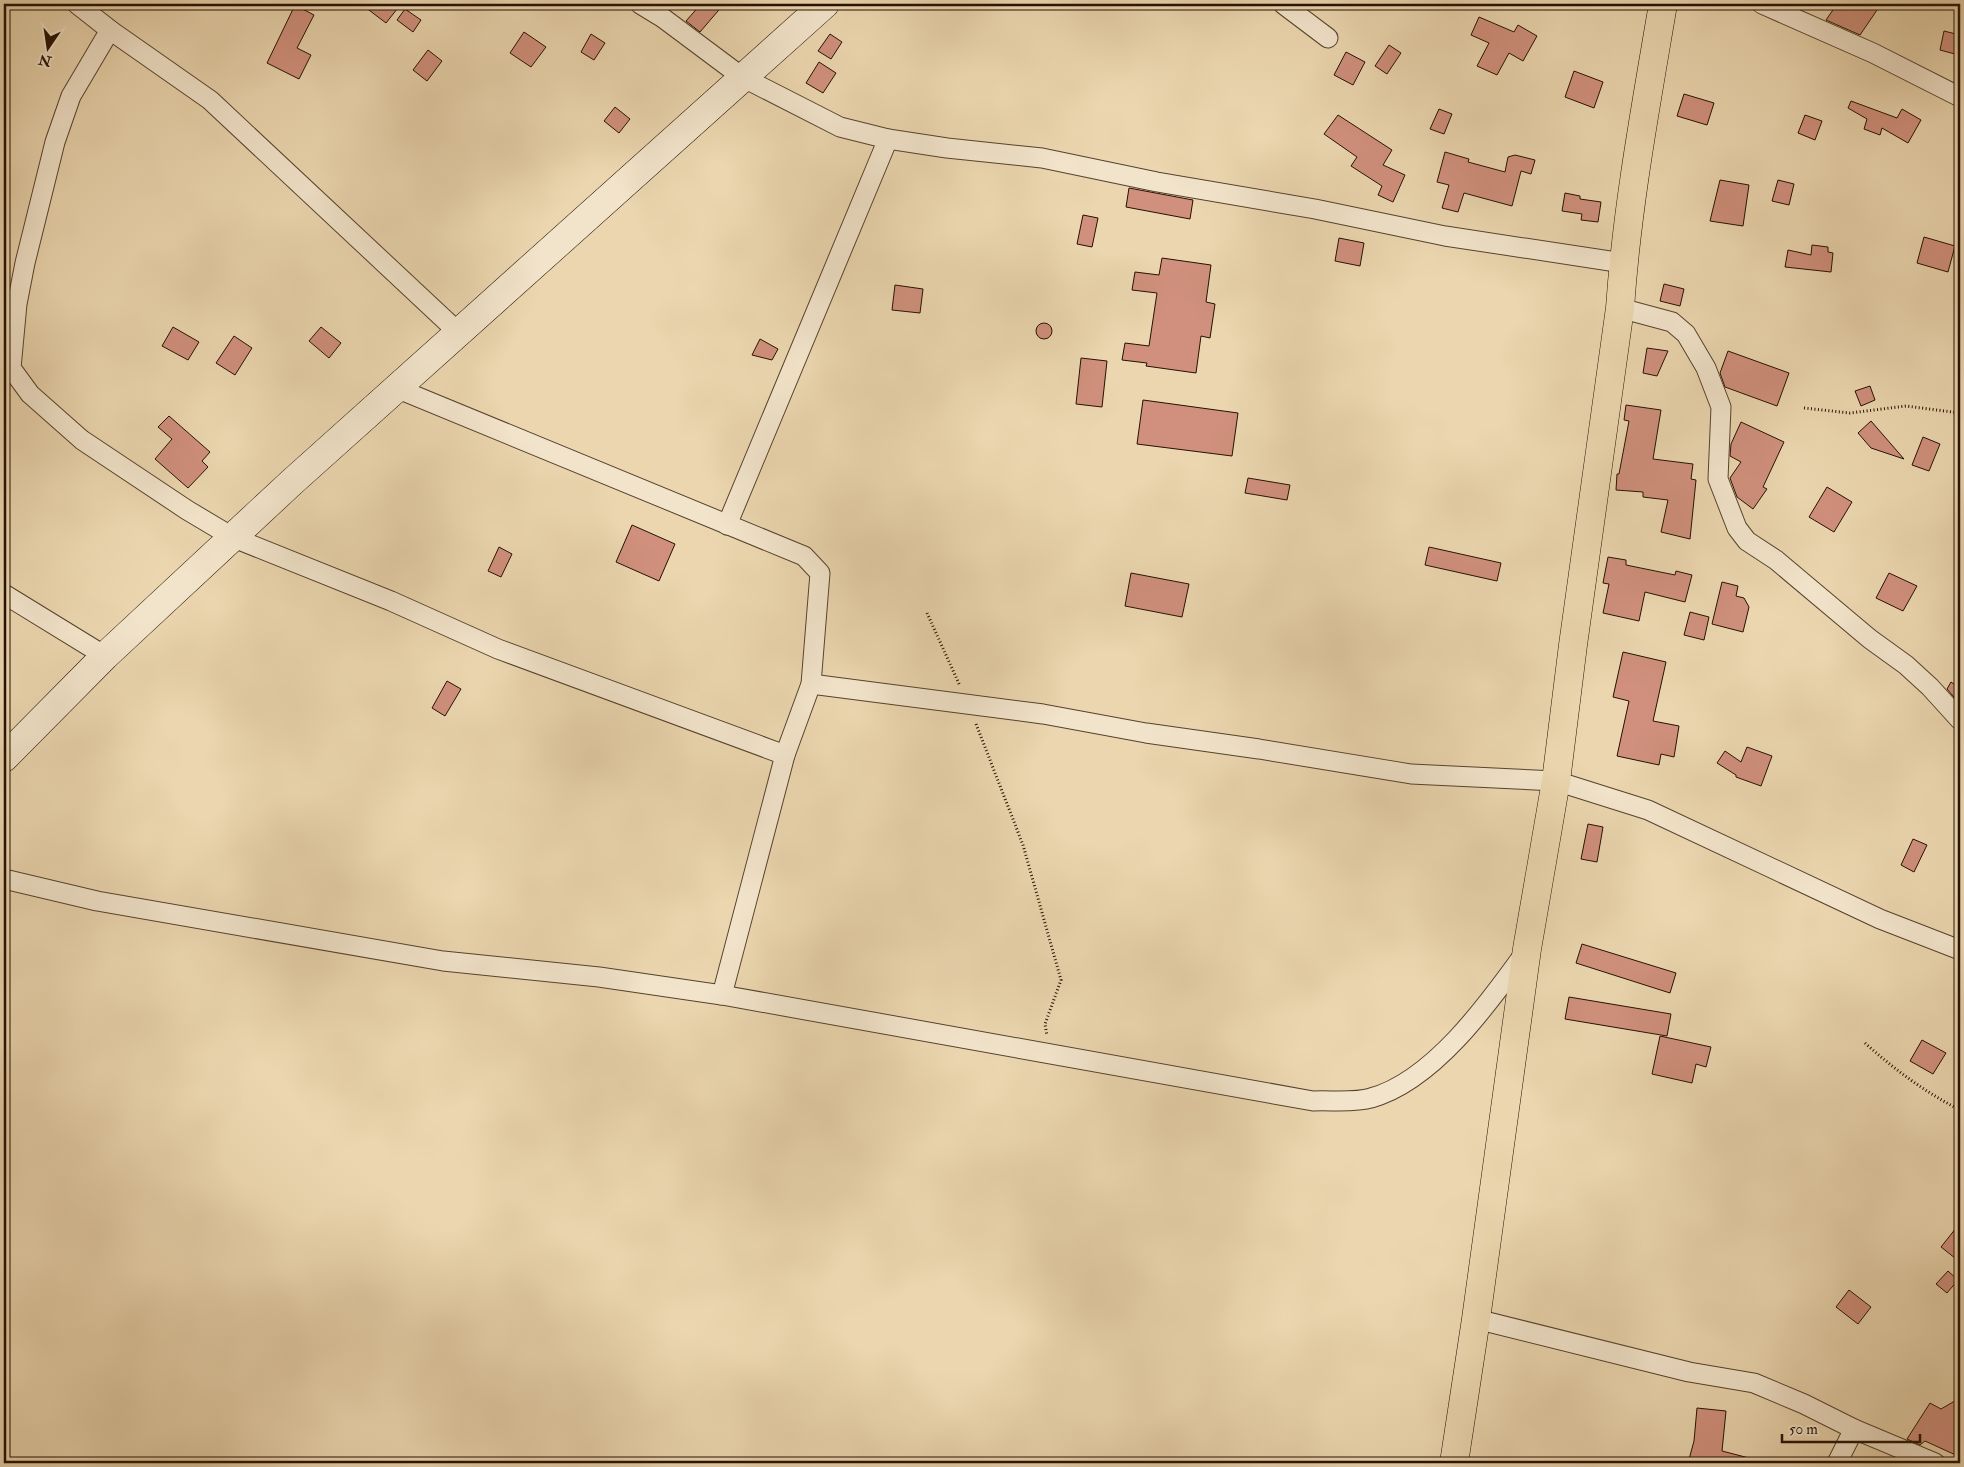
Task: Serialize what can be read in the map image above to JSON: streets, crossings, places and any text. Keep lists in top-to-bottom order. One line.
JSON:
{"scale_bar":"50 m","north":"bottom"}
